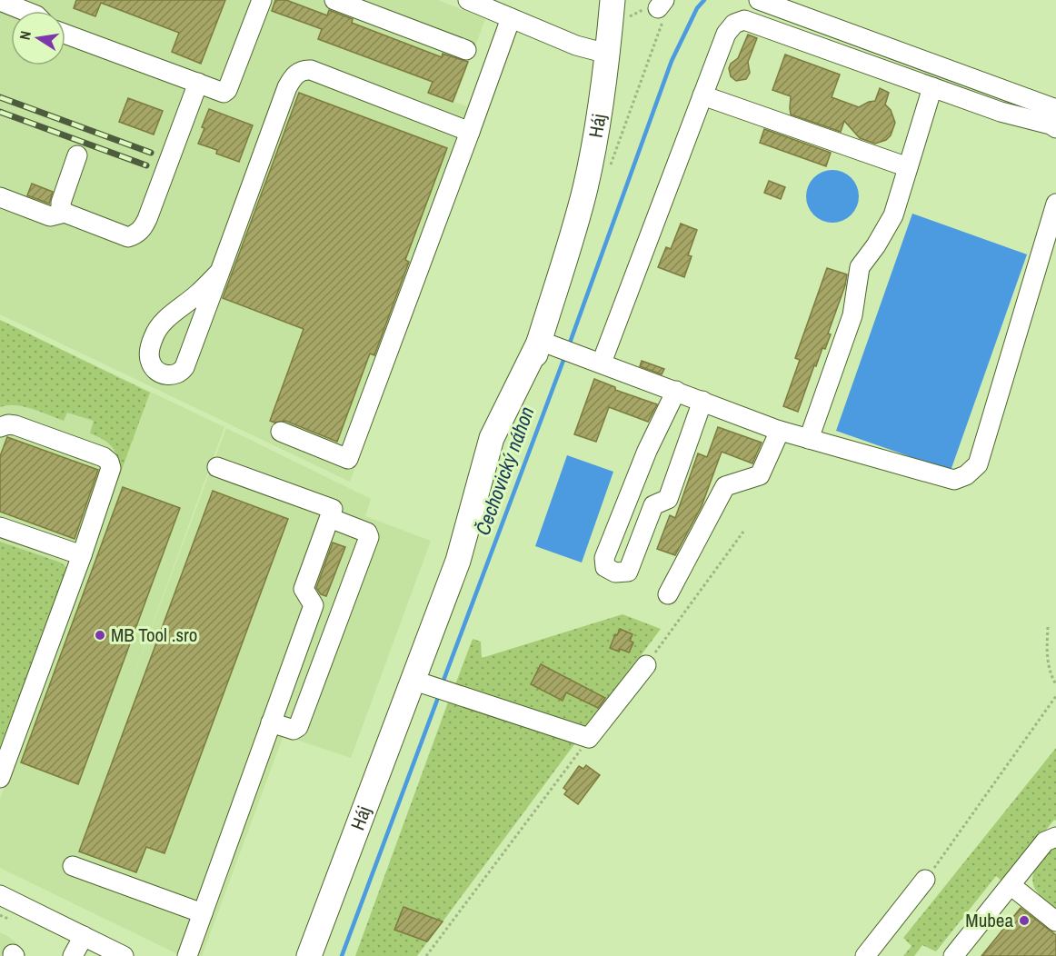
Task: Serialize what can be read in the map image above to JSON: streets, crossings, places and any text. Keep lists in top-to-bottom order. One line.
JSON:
{"streets":{"main road":["Háj"]},"water":["Čechovický náhon"],"places":["MB Tool .sro","Mubea"],"north":"left"}
